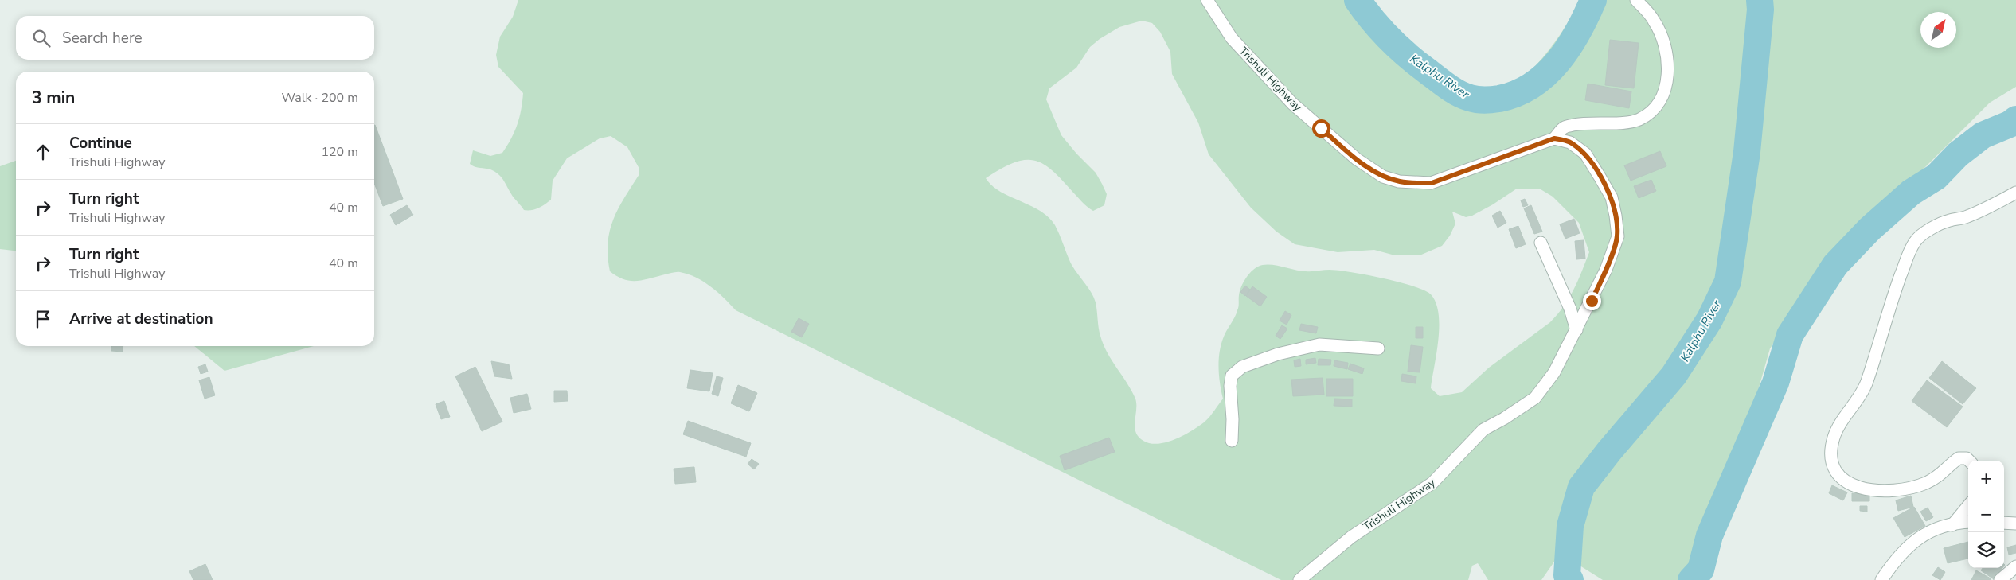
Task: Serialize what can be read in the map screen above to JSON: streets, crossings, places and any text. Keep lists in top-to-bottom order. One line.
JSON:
{"streets":{"street":["Trishuli Highway"]},"water":["Kalphu River"],"north":"top right","page":{"search":"Search here","heading":["3 min","Walk · 200 m"],"list":[["Continue","Trishuli Highway","120 m"],["Turn right","Trishuli Highway","40 m"],["Turn right","Trishuli Highway","40 m"],"Arrive at destination"],"map_buttons":["+","−"]}}
